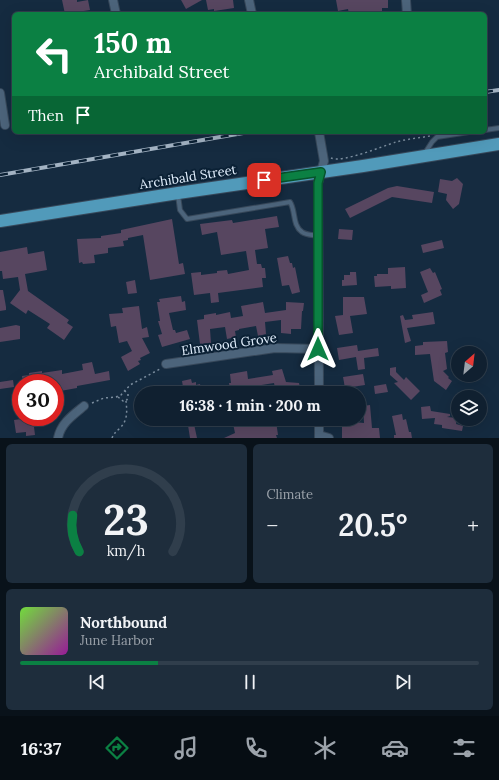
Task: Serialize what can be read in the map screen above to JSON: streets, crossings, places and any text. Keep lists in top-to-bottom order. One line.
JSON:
{"streets":{"highway":["Archibald Street"],"street":["Elmwood Grove"]},"north":"top right","page":{"turn":["150 m","Archibald Street"],"then":"Then","limit":"30","trip":"16:38 · 1 min · 200 m","tile":"Climate","heat":["−","20.5°","+"],"song":["Northbound","June Harbor"],"tabs":"16:37","gauge":["23","km/h"]}}
